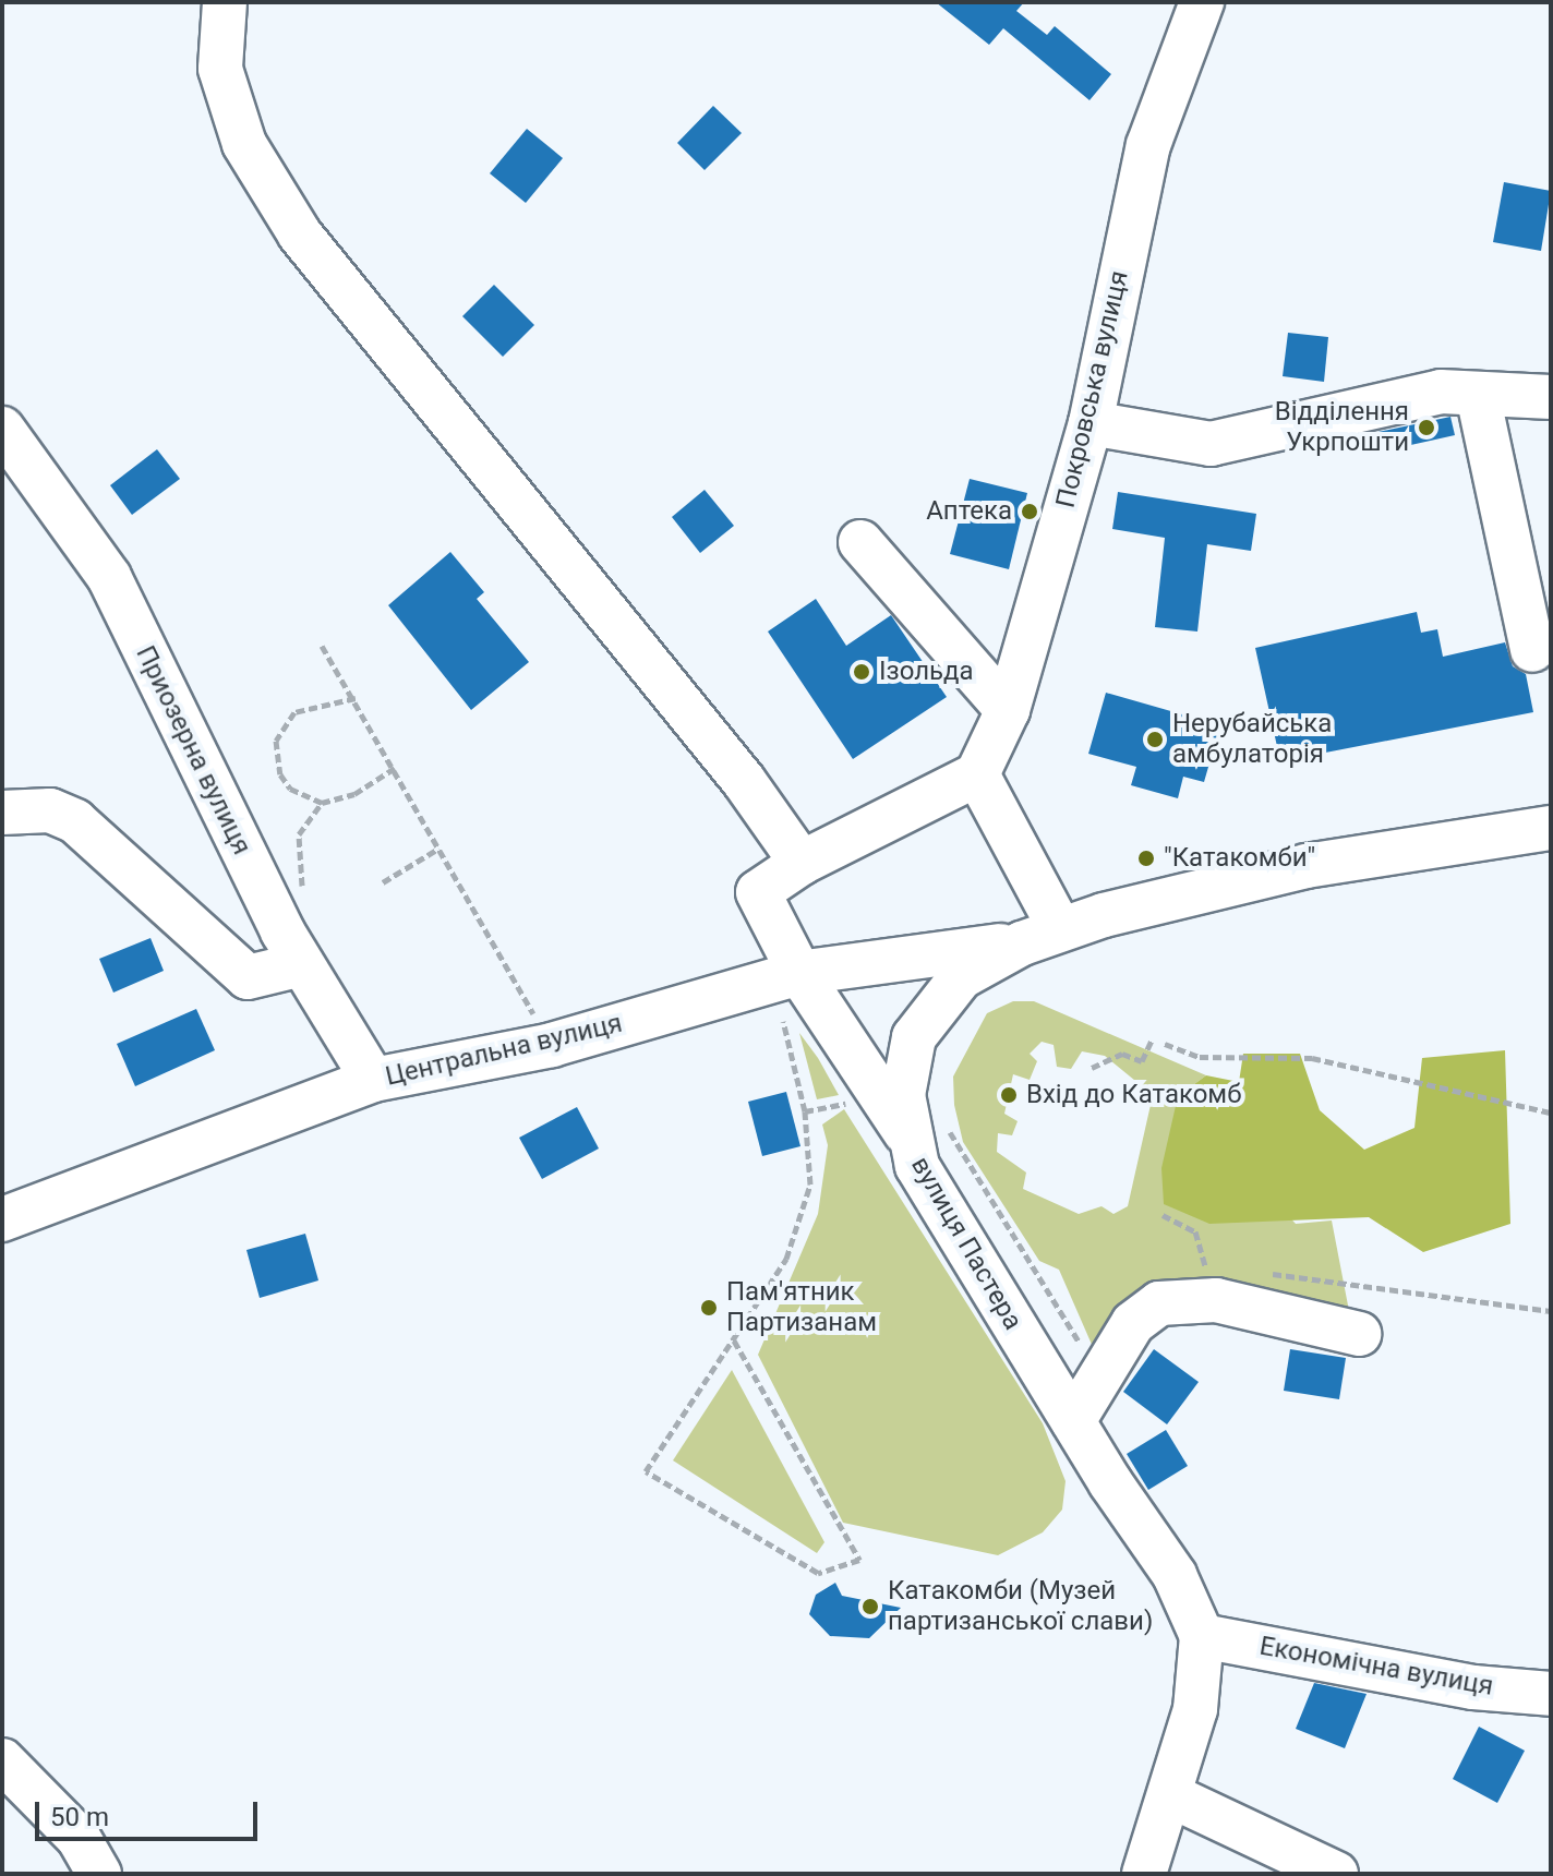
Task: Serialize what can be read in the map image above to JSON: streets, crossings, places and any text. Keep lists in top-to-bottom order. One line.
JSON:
{"streets":{"street":["Покровська вулиця","Приозерна вулиця","Центральна вулиця","вулиця Пастера","Економічна вулиця"]},"crossings":[["Приозерна вулиця","Центральна вулиця"],["Центральна вулиця","вулиця Пастера"],["вулиця Пастера","Економічна вулиця"]],"places":["Відділення Укрпошти","Аптека","Ізольда","Нерубайська амбулаторія","\"Катакомби\"","Вхід до Катакомб","Пам'ятник Партизанам","Катакомби (Музей партизанської слави)"],"scale_bar":"50 m"}
